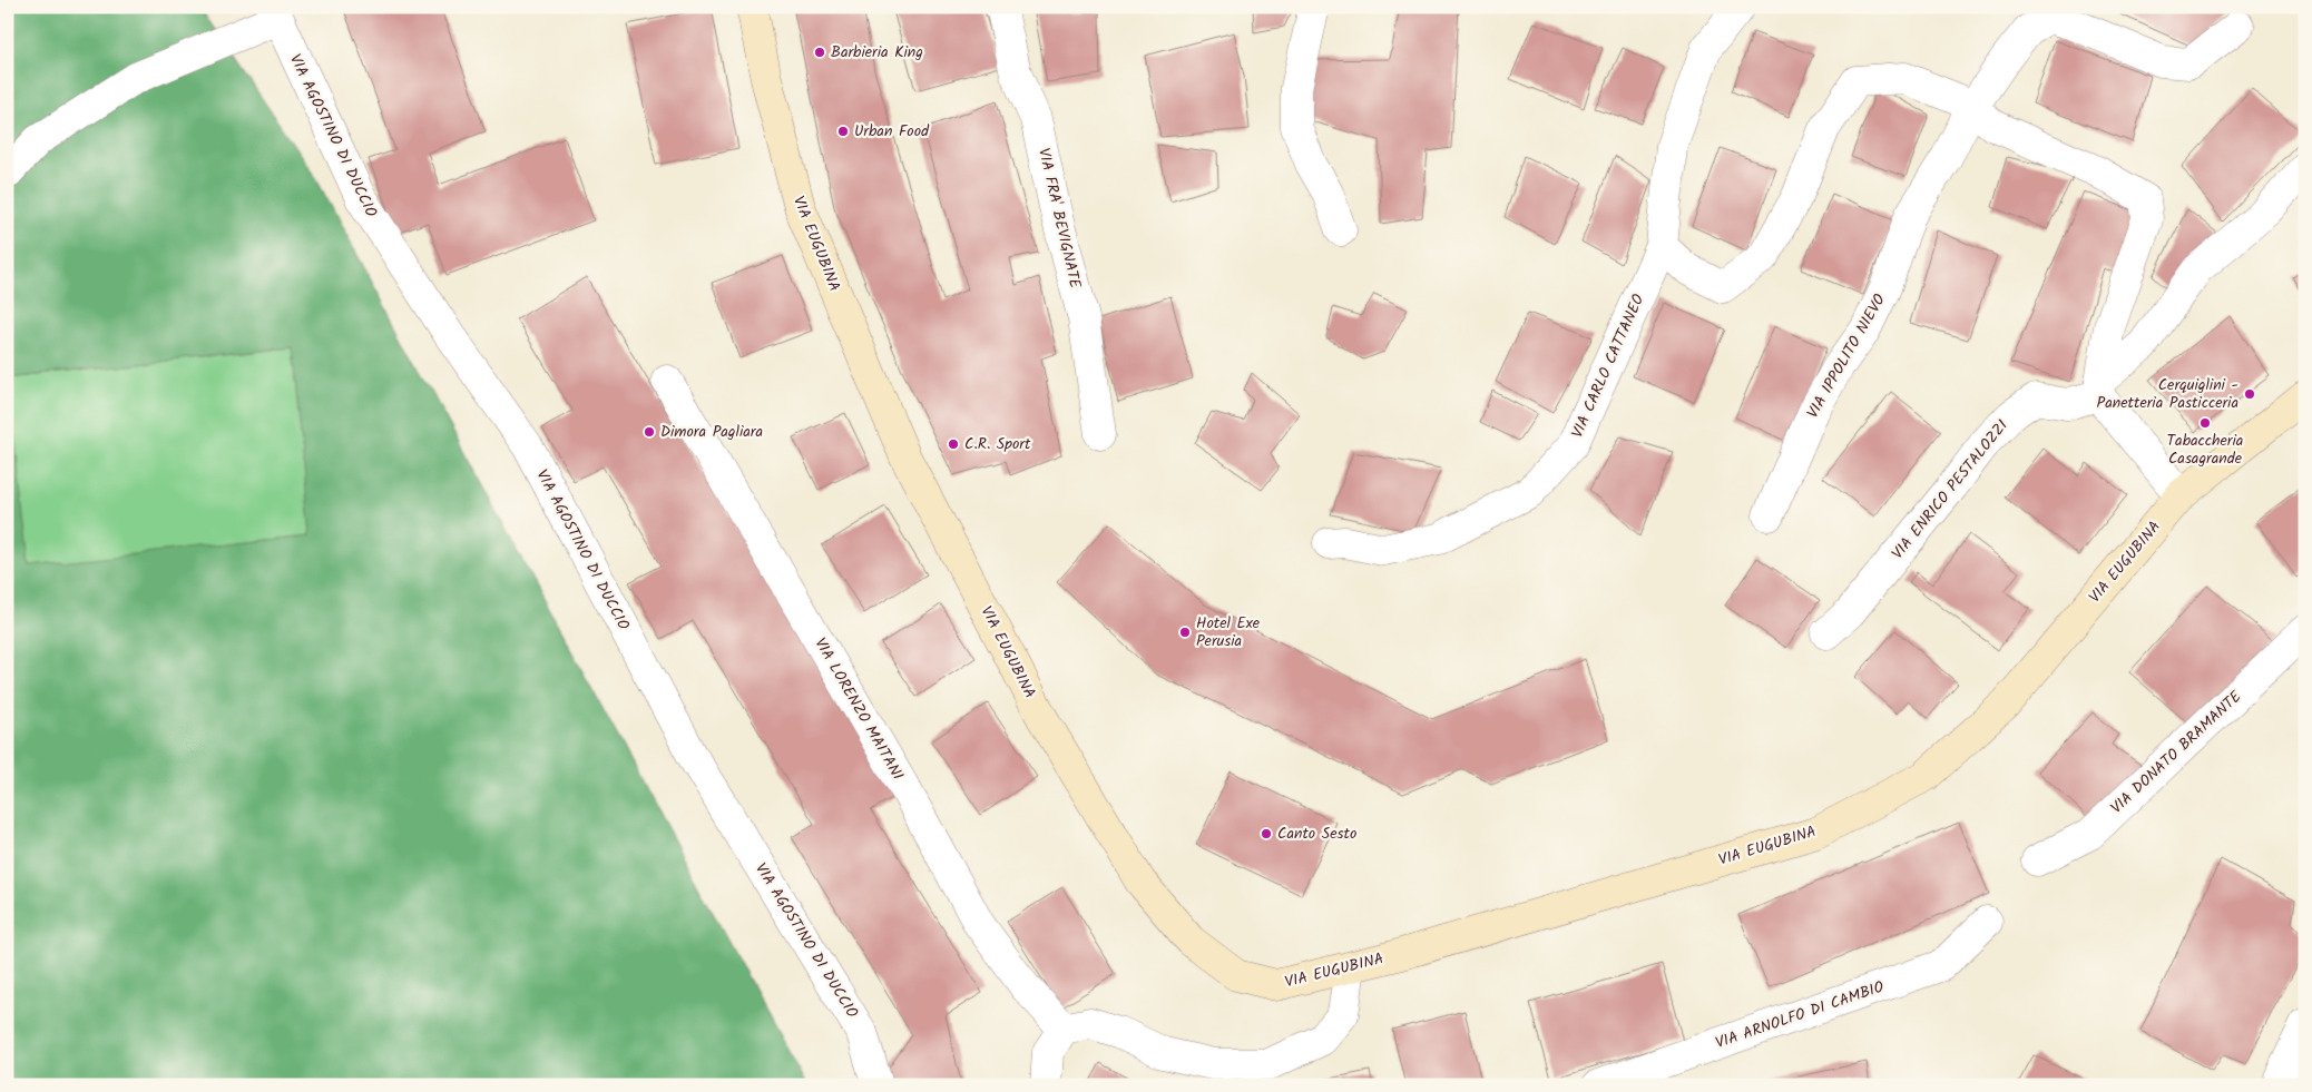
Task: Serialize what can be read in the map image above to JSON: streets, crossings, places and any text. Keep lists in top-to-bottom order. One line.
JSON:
{"streets":{"main road":["VIA EUGUBINA"],"street":["VIA AGOSTINO DI DUCCIO","VIA FRA' BEVIGNATE","VIA IPPOLITO NIEVO","VIA CARLO CATTANEO","VIA ENRICO PESTALOZZI","VIA LORENZO MAITANI","VIA DONATO BRAMANTE","VIA ARNOLFO DI CAMBIO"]},"places":["Barbieria King","Urban Food","Cerquiglini - Panetteria Pasticceria","Tabaccheria Casagrande","Dimora Pagliara","C.R. Sport","Hotel Exe Perusia","Canto Sesto"]}
